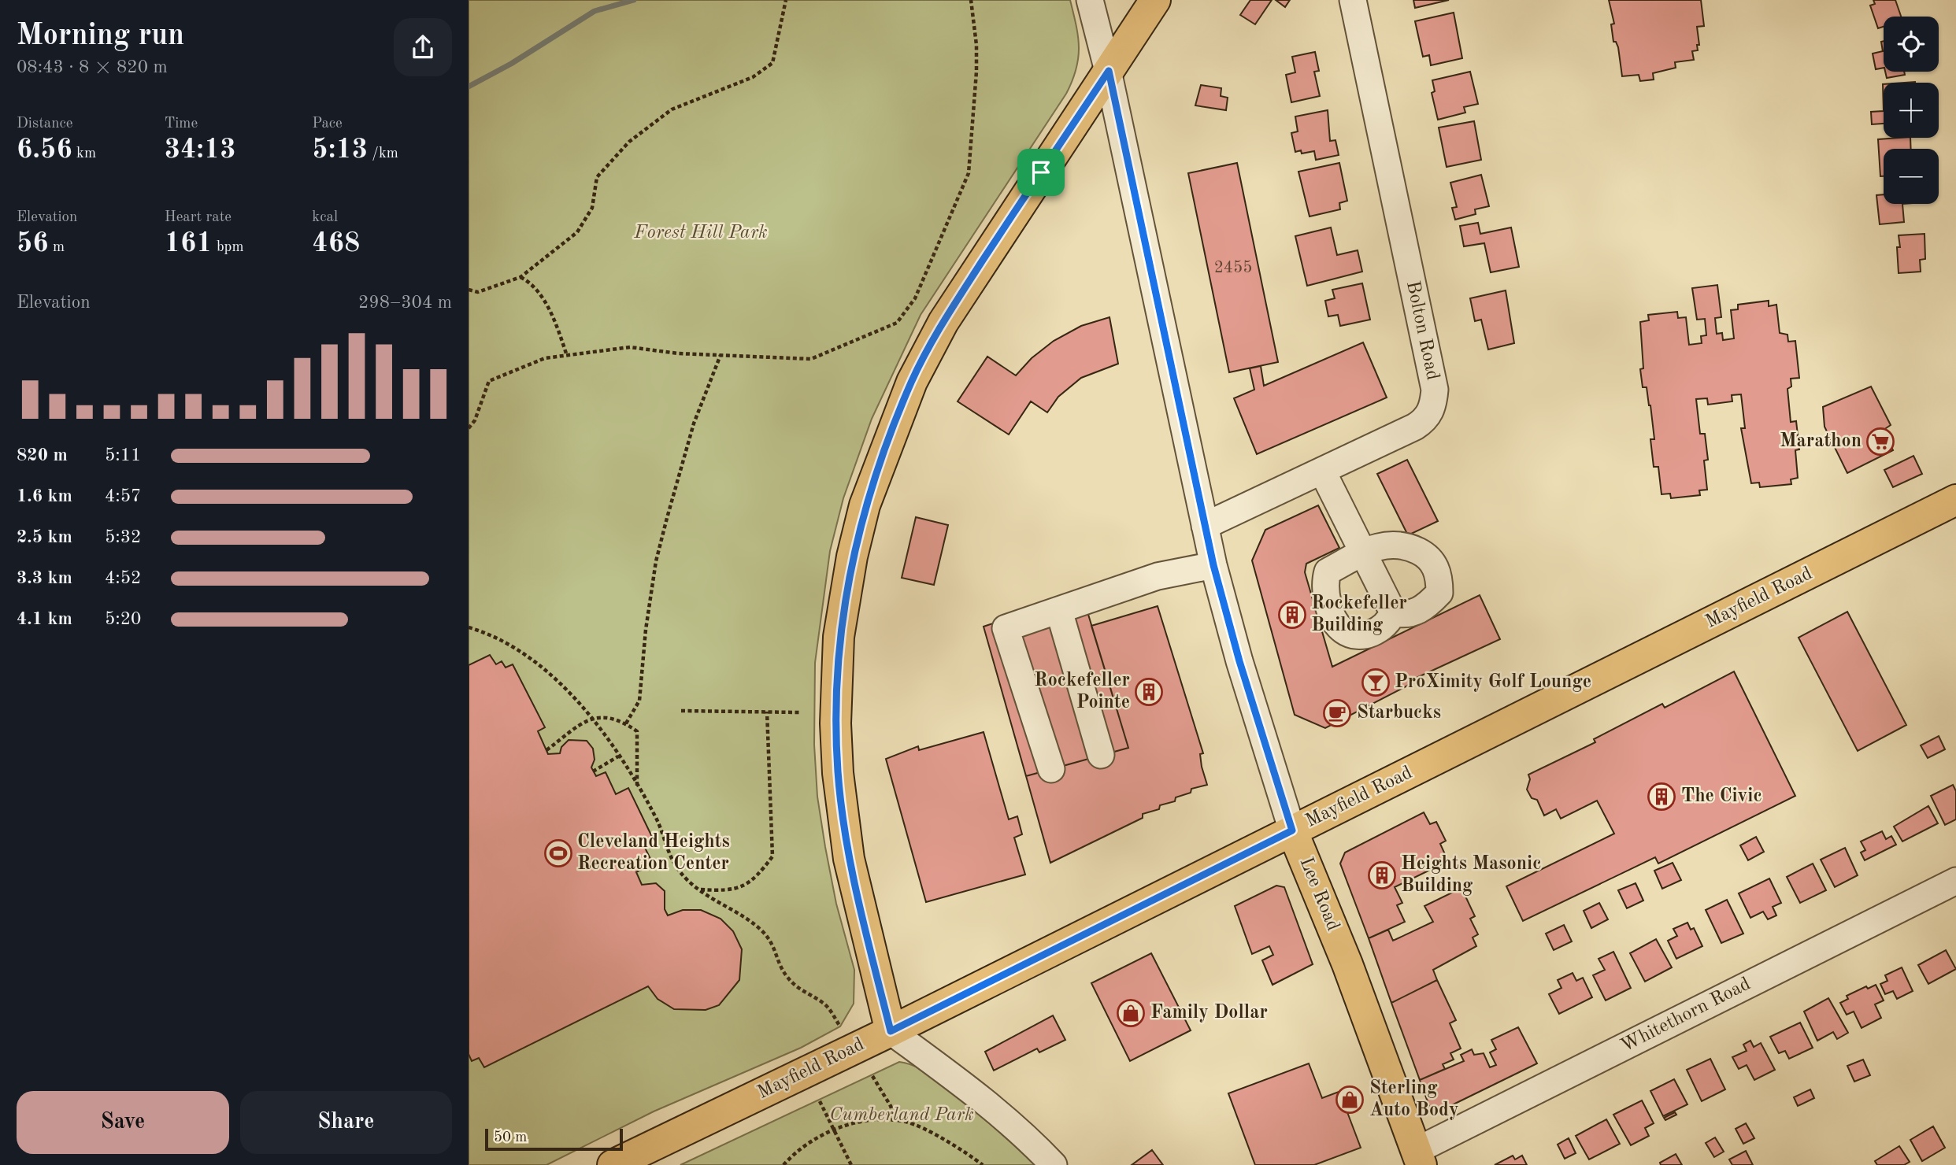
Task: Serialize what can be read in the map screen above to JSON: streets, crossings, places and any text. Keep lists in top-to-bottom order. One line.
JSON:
{"streets":{"main road":["Mayfield Road","Lee Road"],"street":["Bolton Road","Whitethorn Road"]},"crossings":[["Bolton Road","Lee Road"],["Mayfield Road","Lee Road"],["Lee Road","Whitethorn Road"]],"parks":["Forest Hill Park","Cumberland Park"],"places":{"supermarket":["Marathon"],"building":["Rockefeller Building","Rockefeller Pointe","The Civic","Heights Masonic Building"],"bar":["ProXimity Golf Lounge"],"cafe":["Starbucks"],"sports":["Cleveland Heights Recreation Center"],"shop":["Family Dollar","Sterling Auto Body"]},"house_numbers":["2455"],"scale_bar":"50 m","page":{"heading":["Morning run","08:43 · 8 × 820 m"],"map_buttons":["+","−"],"stats":[["Distance","6.56 km"],["Time","34:13"],["Pace","5:13 /km"],["Elevation","56 m"],["Heart rate","161 bpm"],["kcal","468"]],"chart":["Elevation","298–304 m"],"list":[{"name":"820 m","note":"5:11"},{"name":"1.6 km","note":"4:57"},{"name":"2.5 km","note":"5:32"},{"name":"3.3 km","note":"4:52"},{"name":"4.1 km","note":"5:20"}],"buttons":["Save","Share"],"scale":"50 m"}}
